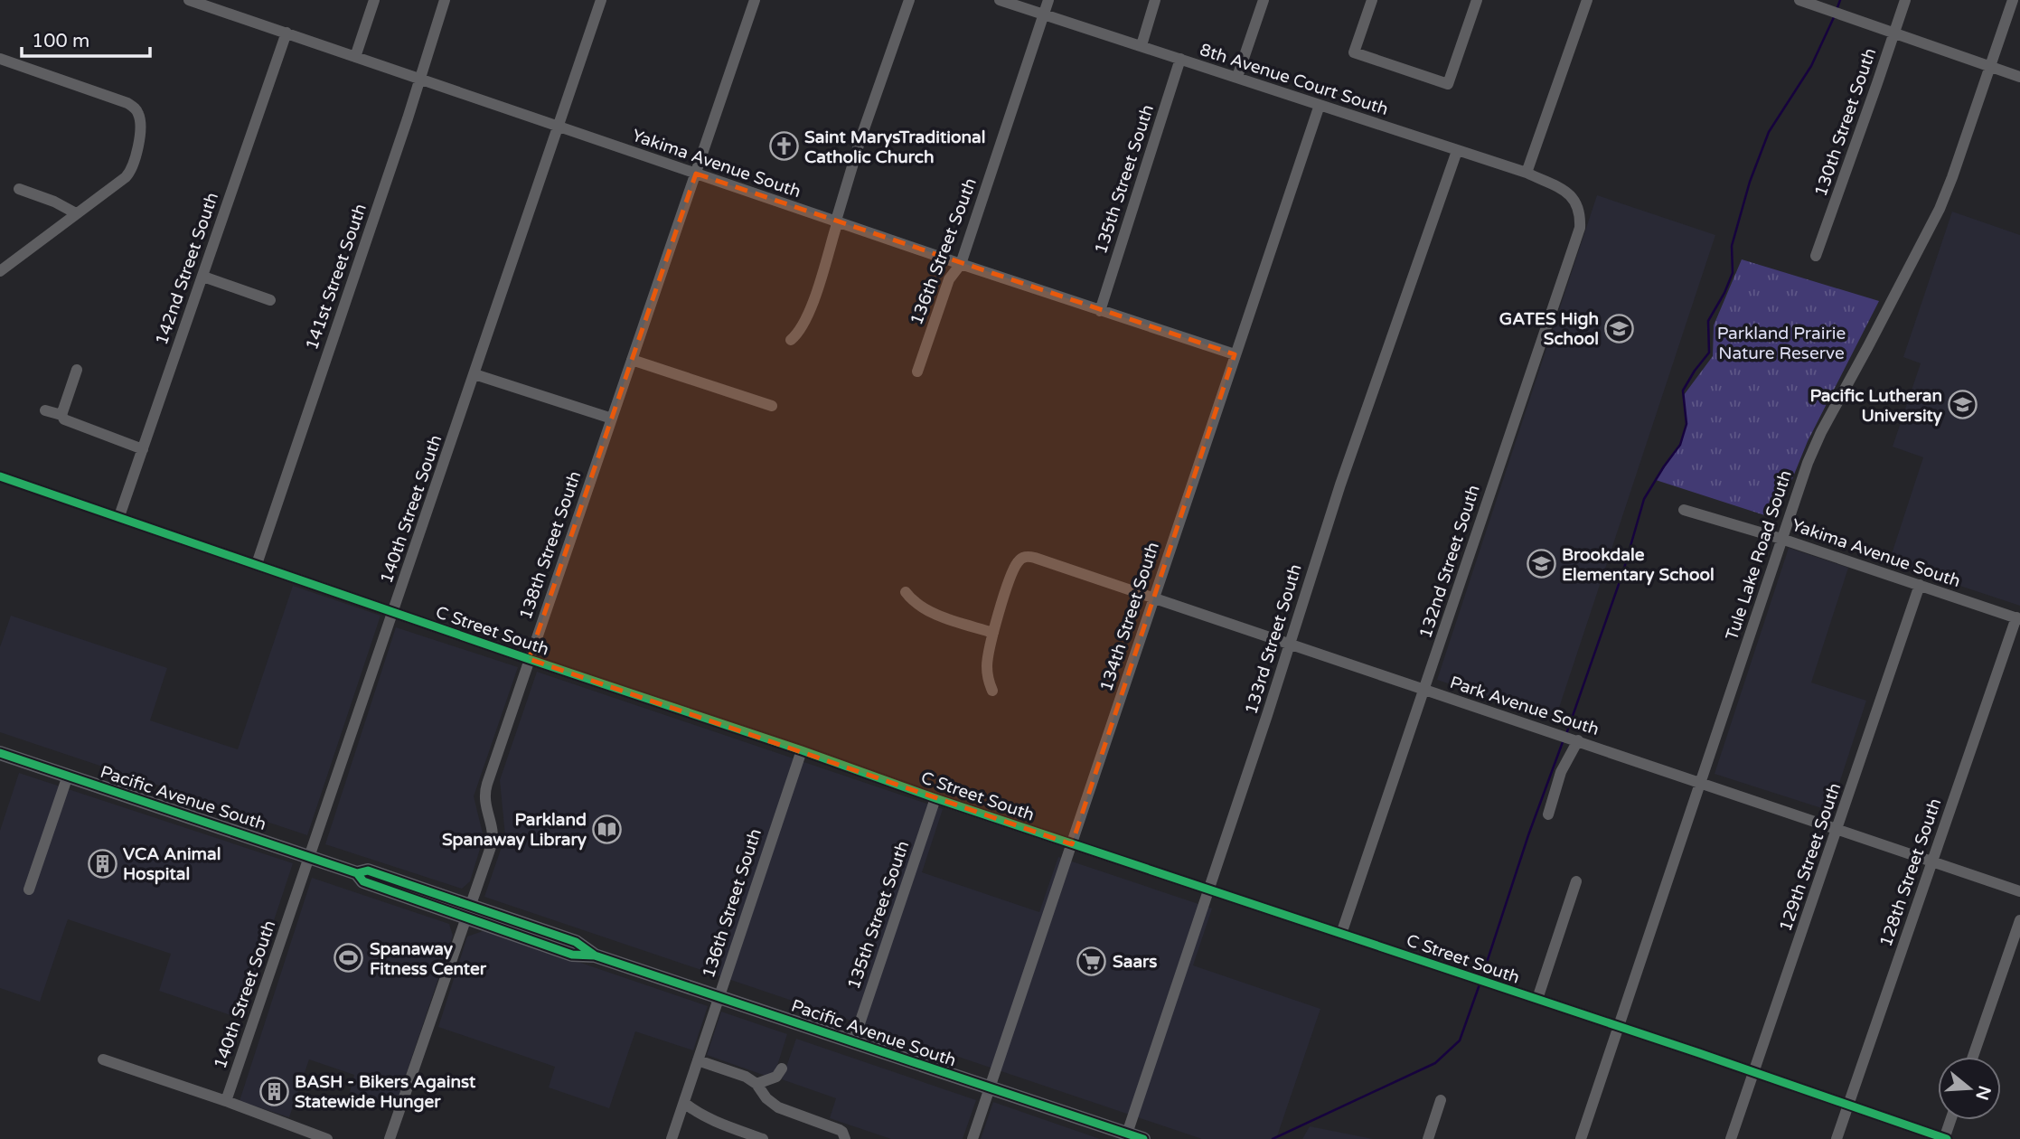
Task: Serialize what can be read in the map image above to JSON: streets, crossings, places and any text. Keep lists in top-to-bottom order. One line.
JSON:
{"streets":{"main road":["Pacific Avenue South"],"street":["8th Avenue Court South","130th Street South","Yakima Avenue South","135th Street South","136th Street South","142nd Street South","141st Street South","140th Street South","138th Street South","Tule Lake Road South","132nd Street South","134th Street South","C Street South","133rd Street South","Park Avenue South","129th Street South","128th Street South"]},"crossings":[["8th Avenue Court South","135th Street South"],["8th Avenue Court South","136th Street South"],["8th Avenue Court South","132nd Street South"],["8th Avenue Court South","134th Street South"],["8th Avenue Court South","133rd Street South"],["Yakima Avenue South","135th Street South"],["Yakima Avenue South","136th Street South"],["Yakima Avenue South","142nd Street South"],["Yakima Avenue South","141st Street South"],["Yakima Avenue South","140th Street South"],["Yakima Avenue South","138th Street South"],["Yakima Avenue South","Tule Lake Road South"],["Yakima Avenue South","134th Street South"],["Yakima Avenue South","129th Street South"],["Yakima Avenue South","128th Street South"],["135th Street South","C Street South"],["135th Street South","Pacific Avenue South"],["136th Street South","C Street South"],["136th Street South","Pacific Avenue South"],["142nd Street South","C Street South"],["141st Street South","C Street South"],["140th Street South","C Street South"],["140th Street South","Pacific Avenue South"],["138th Street South","C Street South"],["138th Street South","Pacific Avenue South"],["Tule Lake Road South","C Street South"],["Tule Lake Road South","Park Avenue South"],["132nd Street South","C Street South"],["132nd Street South","Park Avenue South"],["134th Street South","C Street South"],["134th Street South","Park Avenue South"],["134th Street South","Pacific Avenue South"],["C Street South","133rd Street South"],["C Street South","129th Street South"],["C Street South","128th Street South"],["133rd Street South","Park Avenue South"],["133rd Street South","Pacific Avenue South"],["Park Avenue South","129th Street South"],["Park Avenue South","128th Street South"]],"parks":["Parkland Prairie Nature Reserve"],"places":{"church":["Saint MarysTraditional Catholic Church"],"school or university":["GATES High School","Pacific Lutheran University","Brookdale Elementary School"],"library":["Parkland Spanaway Library"],"building":["VCA Animal Hospital","BASH - Bikers Against Statewide Hunger"],"sports":["Spanaway Fitness Center"],"supermarket":["Saars"]},"scale_bar":"100 m","north":"right"}
